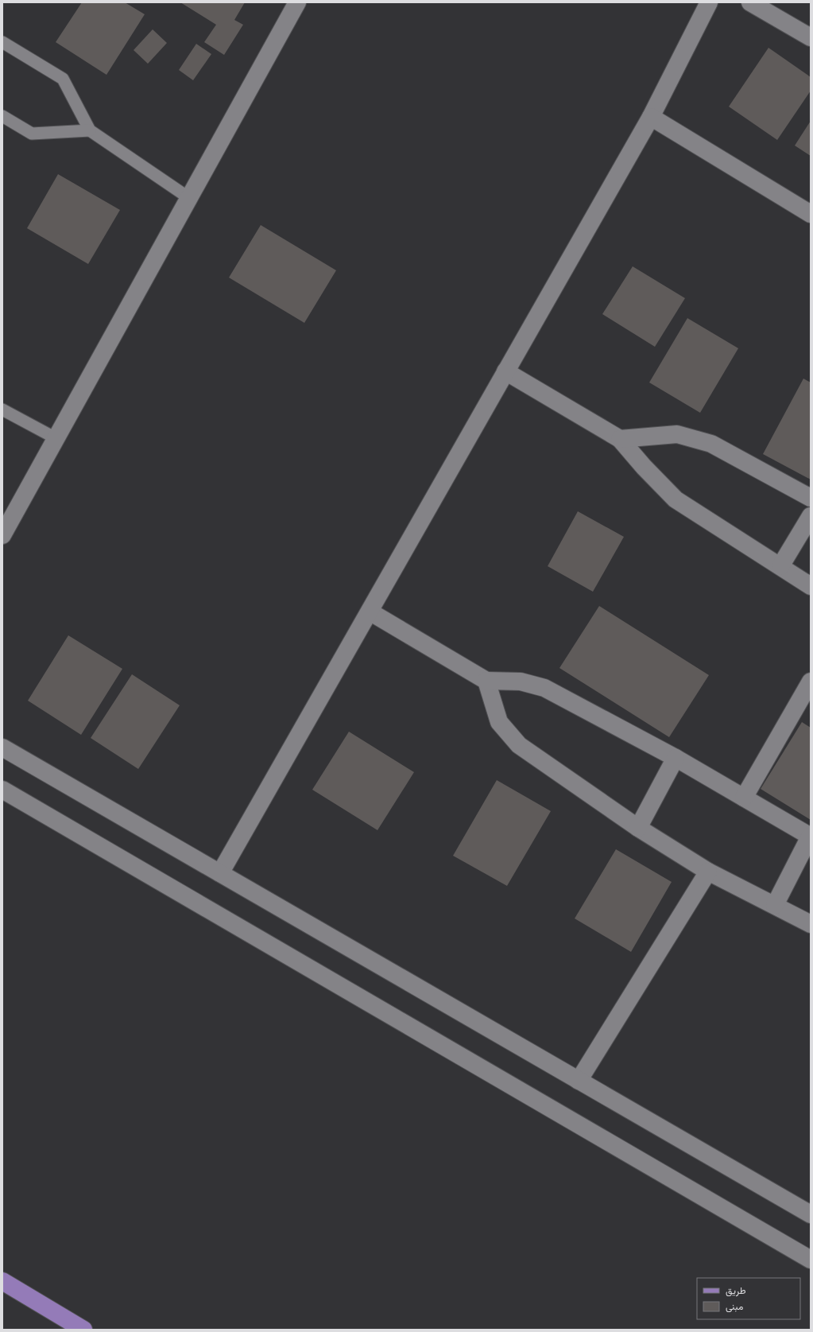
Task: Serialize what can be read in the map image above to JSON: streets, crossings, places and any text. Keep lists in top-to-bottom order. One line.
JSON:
{"legend":["طريق","مبنى"]}
